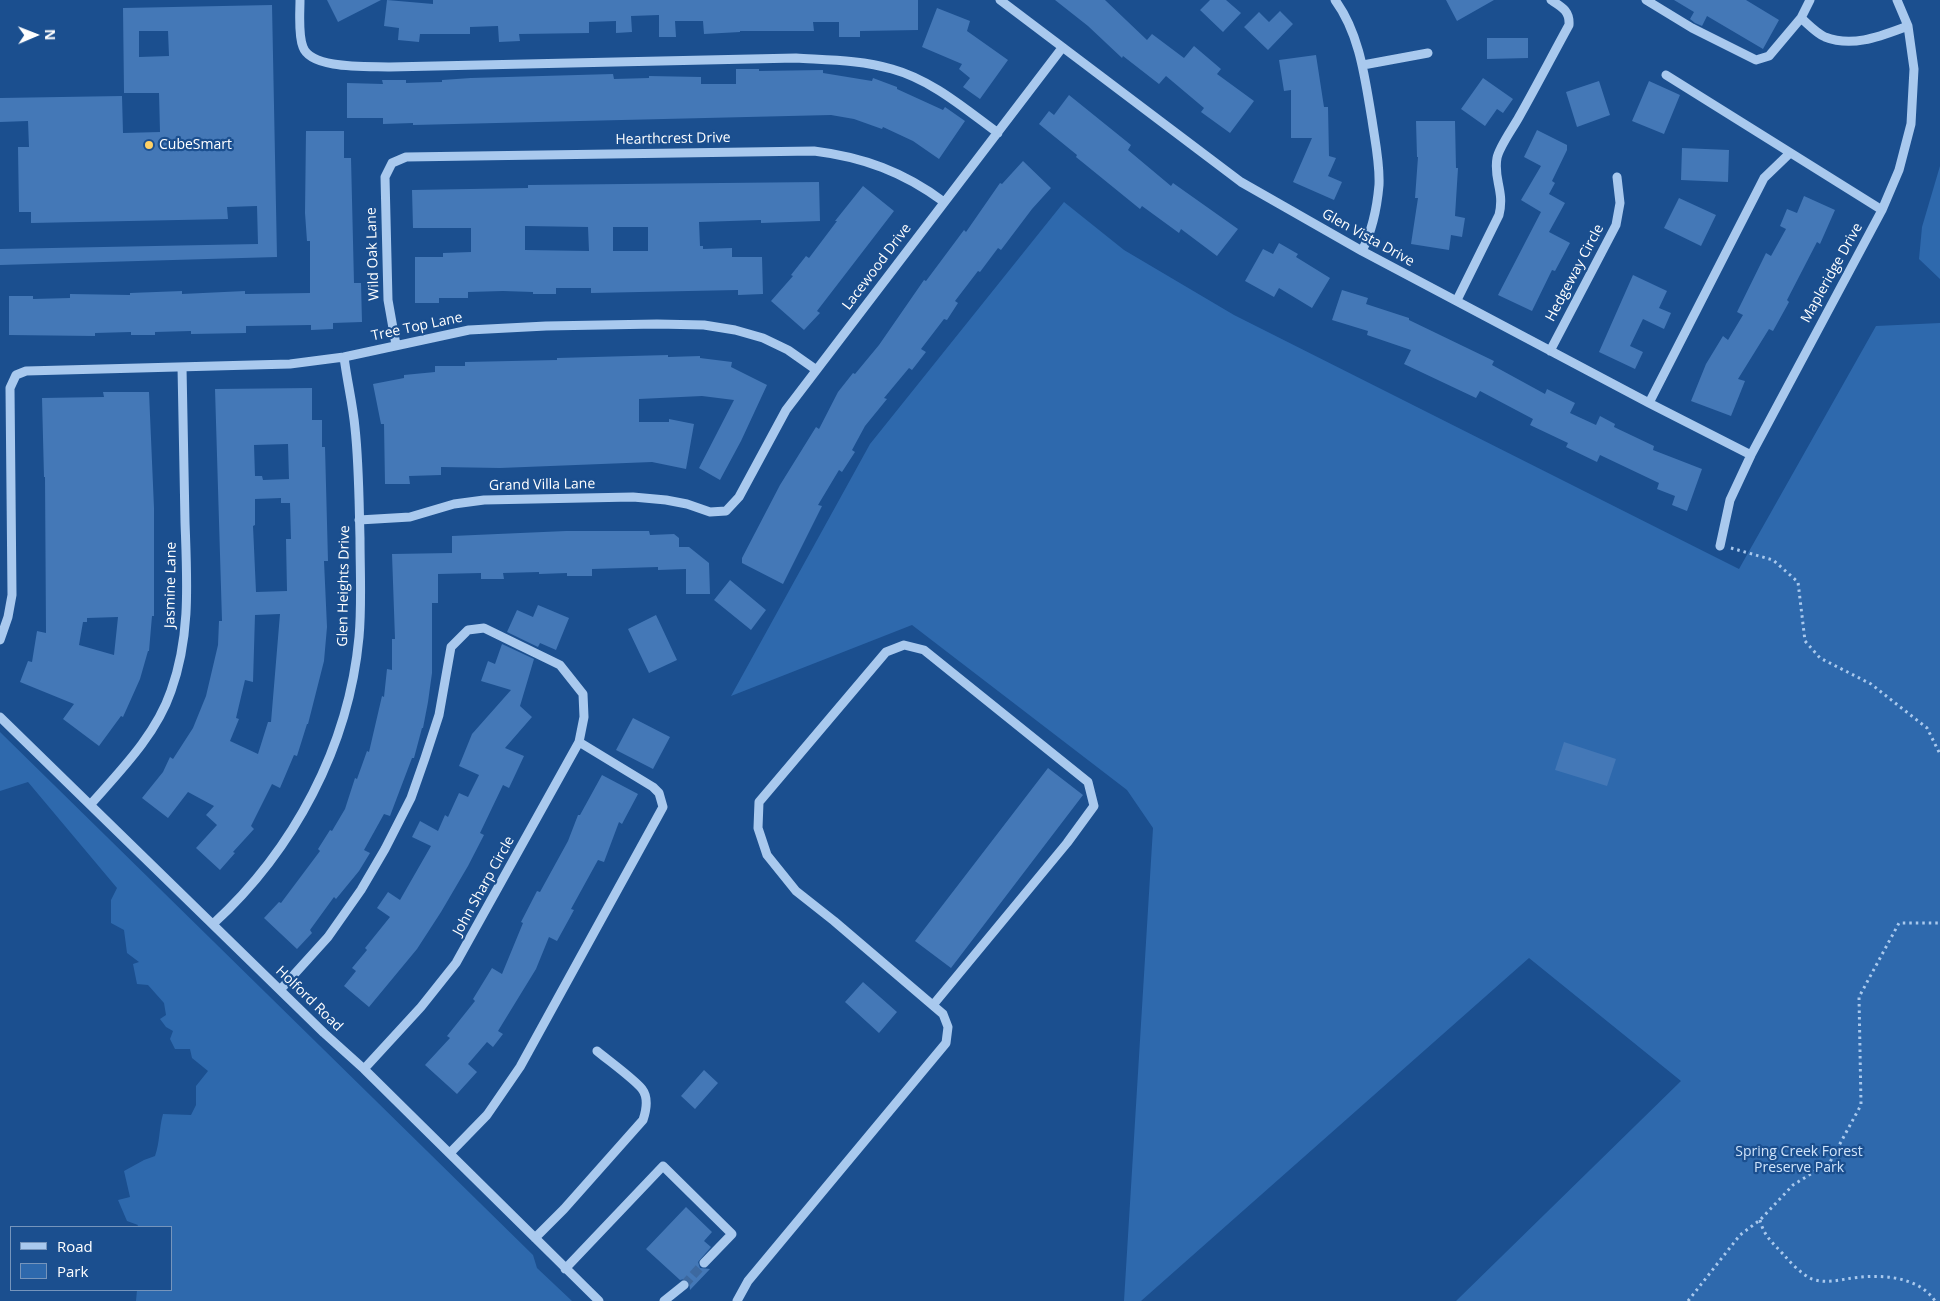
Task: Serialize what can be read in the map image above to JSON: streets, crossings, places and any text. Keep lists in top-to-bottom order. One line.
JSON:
{"streets":{"street":["Hearthcrest Drive","Glen Vista Drive","Wild Oak Lane","Lacewood Drive","Hedgeway Circle","Mapleridge Drive","Tree Top Lane","Grand Villa Lane","Jasmine Lane","Glen Heights Drive","John Sharp Circle","Holford Road"]},"crossings":[["Hearthcrest Drive","Wild Oak Lane"],["Hearthcrest Drive","Lacewood Drive"],["Glen Vista Drive","Lacewood Drive"],["Glen Vista Drive","Hedgeway Circle"],["Glen Vista Drive","Mapleridge Drive"],["Wild Oak Lane","Tree Top Lane"],["Lacewood Drive","Tree Top Lane"],["Lacewood Drive","Grand Villa Lane"],["Tree Top Lane","Jasmine Lane"],["Tree Top Lane","Glen Heights Drive"],["Grand Villa Lane","Glen Heights Drive"],["Jasmine Lane","Holford Road"],["Glen Heights Drive","Holford Road"],["John Sharp Circle","Holford Road"]],"parks":["Spring Creek Forest Preserve Park"],"places":["CubeSmart"],"legend":["Road","Park"],"north":"right"}
